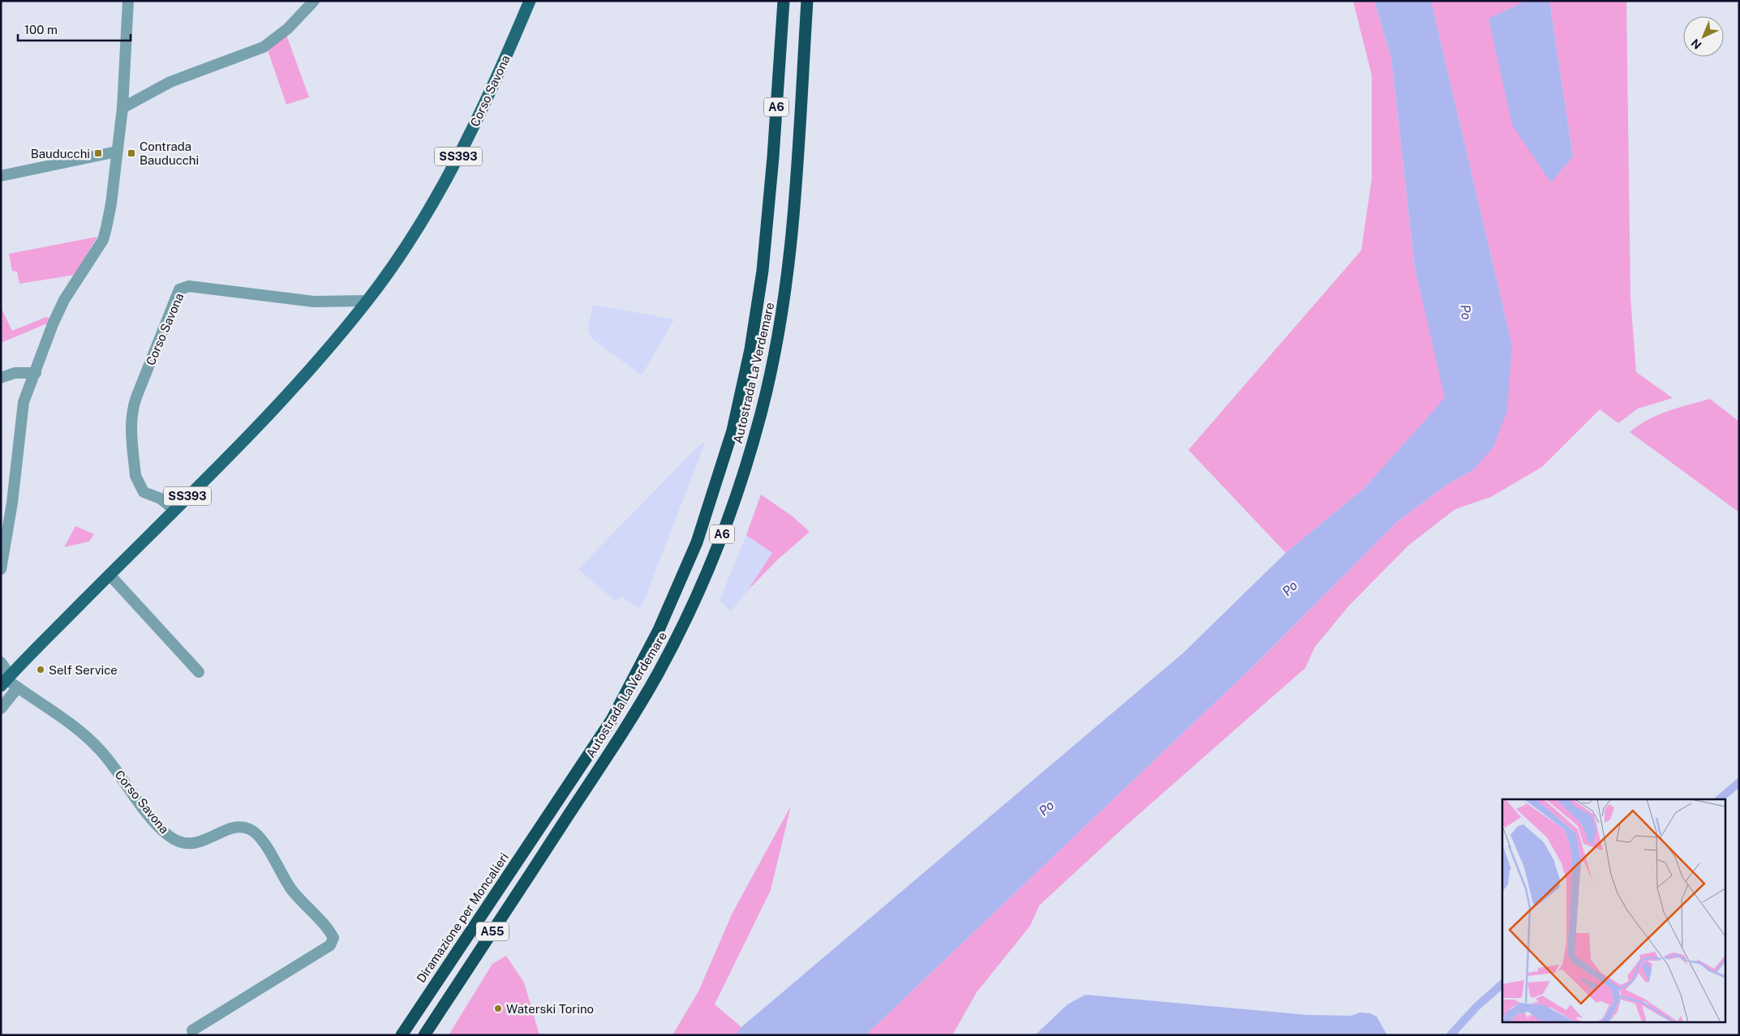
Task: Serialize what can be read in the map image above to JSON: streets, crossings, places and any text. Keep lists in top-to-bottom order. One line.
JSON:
{"streets":{"highway":["A6","Autostrada La Verdemare","Diramazione per Moncalieri","A55"],"main road":["Corso Savona","SS393"]},"crossings":[["Autostrada La Verdemare","Diramazione per Moncalieri"],["Autostrada La Verdemare","A55"]],"water":["Po"],"places":{"transit":["Bauducchi","Contrada Bauducchi"],"other":["Self Service","Waterski Torino"]},"scale_bar":"100 m","north":"bottom left"}
